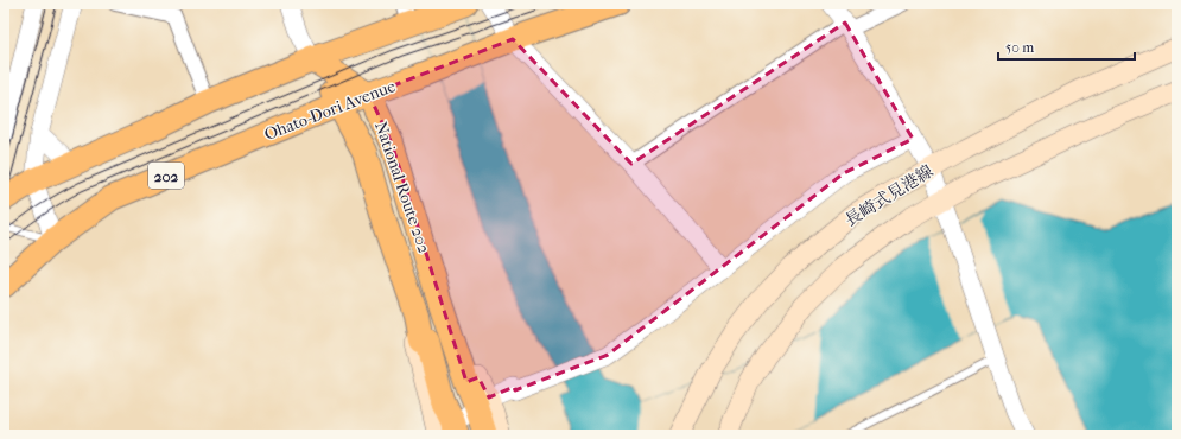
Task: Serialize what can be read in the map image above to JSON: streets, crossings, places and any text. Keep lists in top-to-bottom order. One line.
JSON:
{"streets":{"highway":["Ohato-Dori Avenue","202","National Route 202"],"main road":["長崎式見港線"]},"crossings":[["Ohato-Dori Avenue","202"],["Ohato-Dori Avenue","National Route 202"]],"scale_bar":"50 m"}
